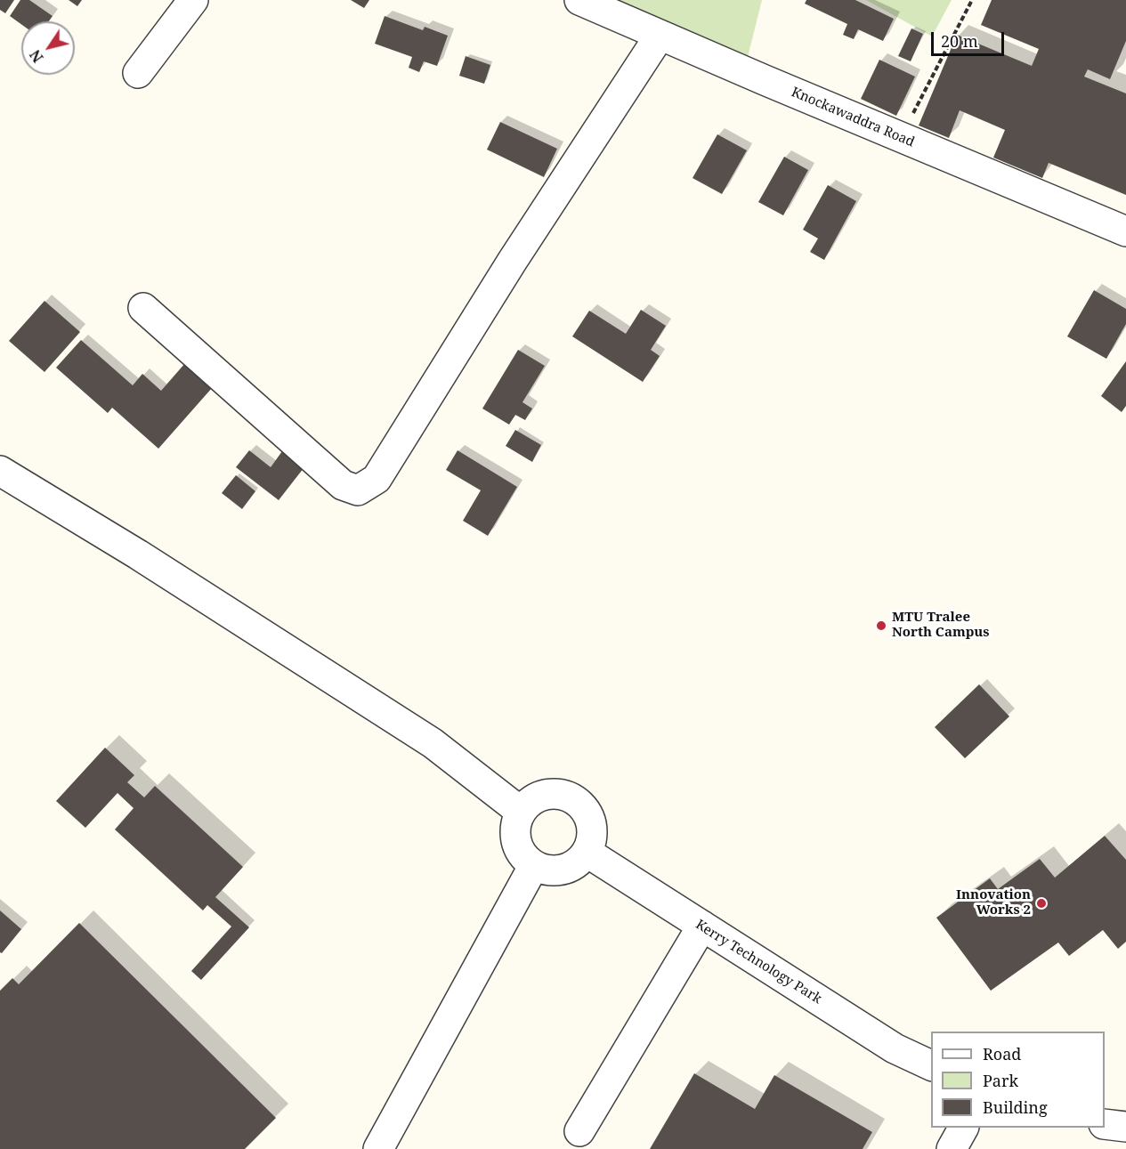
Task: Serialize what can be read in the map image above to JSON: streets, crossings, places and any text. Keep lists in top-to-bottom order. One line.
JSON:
{"streets":{"street":["Knockawaddra Road","Kerry Technology Park"]},"places":["MTU Tralee North Campus","Innovation Works 2"],"legend":["Road","Park","Building"],"scale_bar":"20 m","north":"bottom left"}
